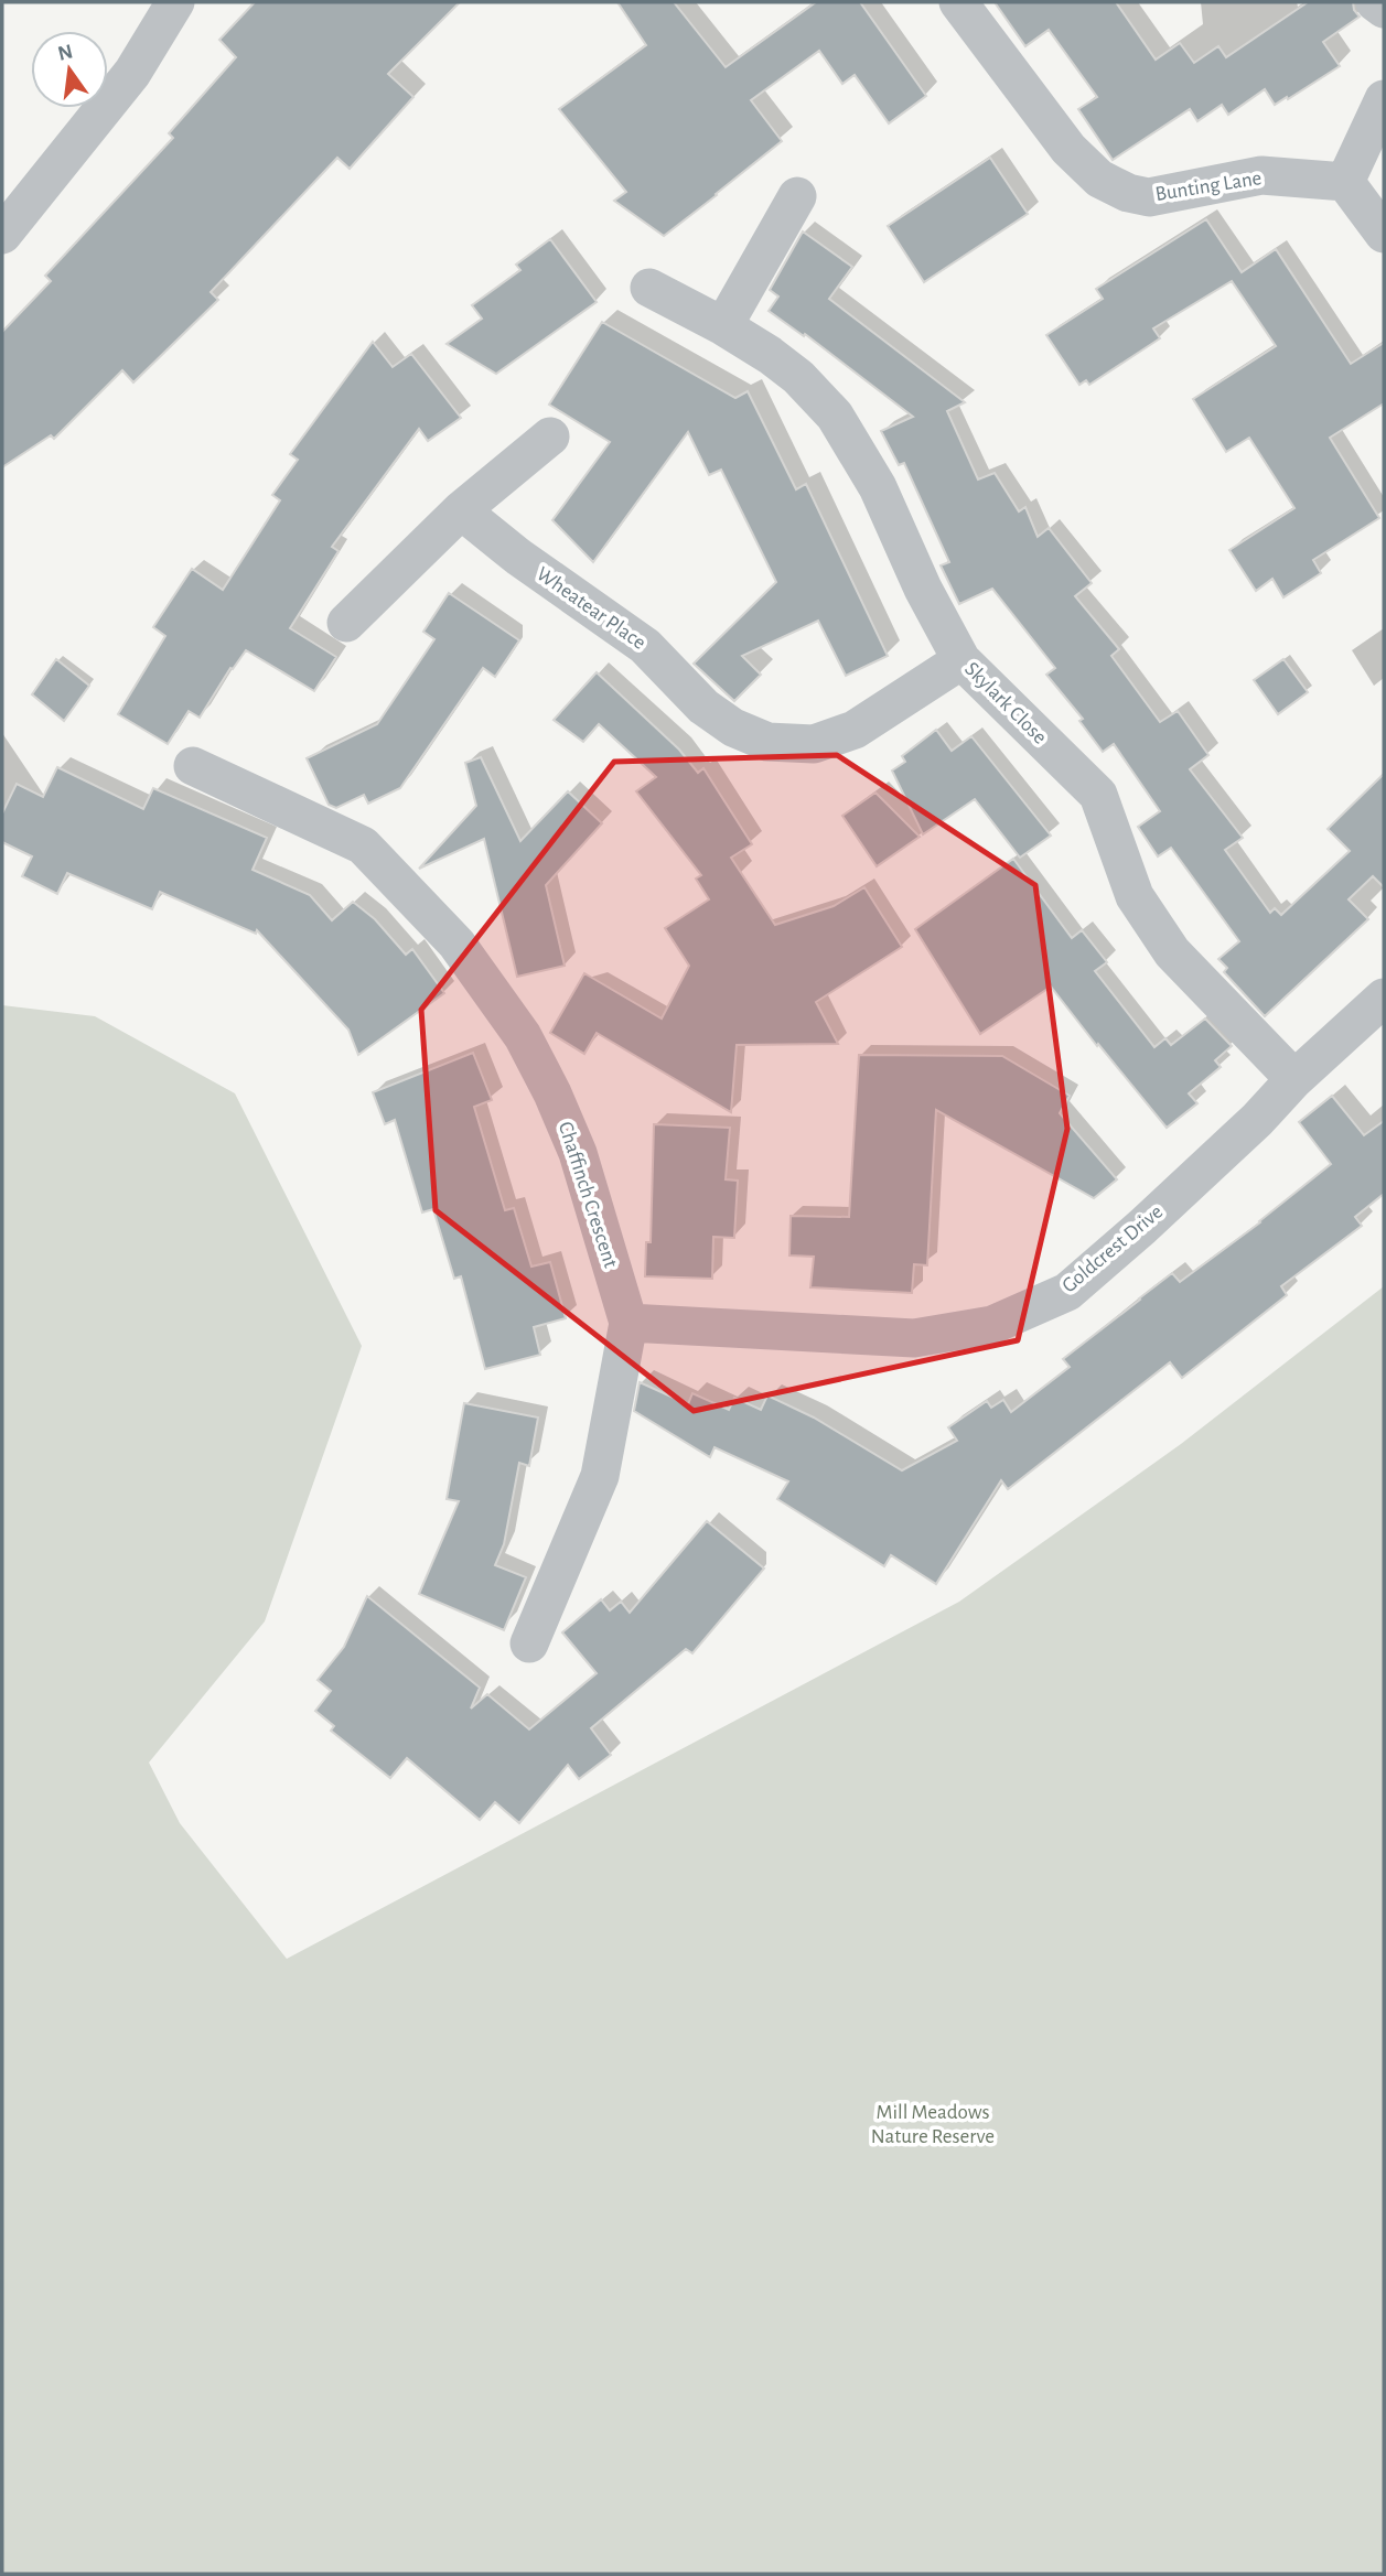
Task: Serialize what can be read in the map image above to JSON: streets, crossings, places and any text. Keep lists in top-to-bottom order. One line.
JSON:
{"streets":{"street":["Bunting Lane","Wheatear Place","Skylark Close","Chaffinch Crescent","Goldcrest Drive"]},"crossings":[["Wheatear Place","Skylark Close"],["Skylark Close","Goldcrest Drive"],["Chaffinch Crescent","Goldcrest Drive"]],"parks":["Mill Meadows Nature Reserve"],"north":"top"}
